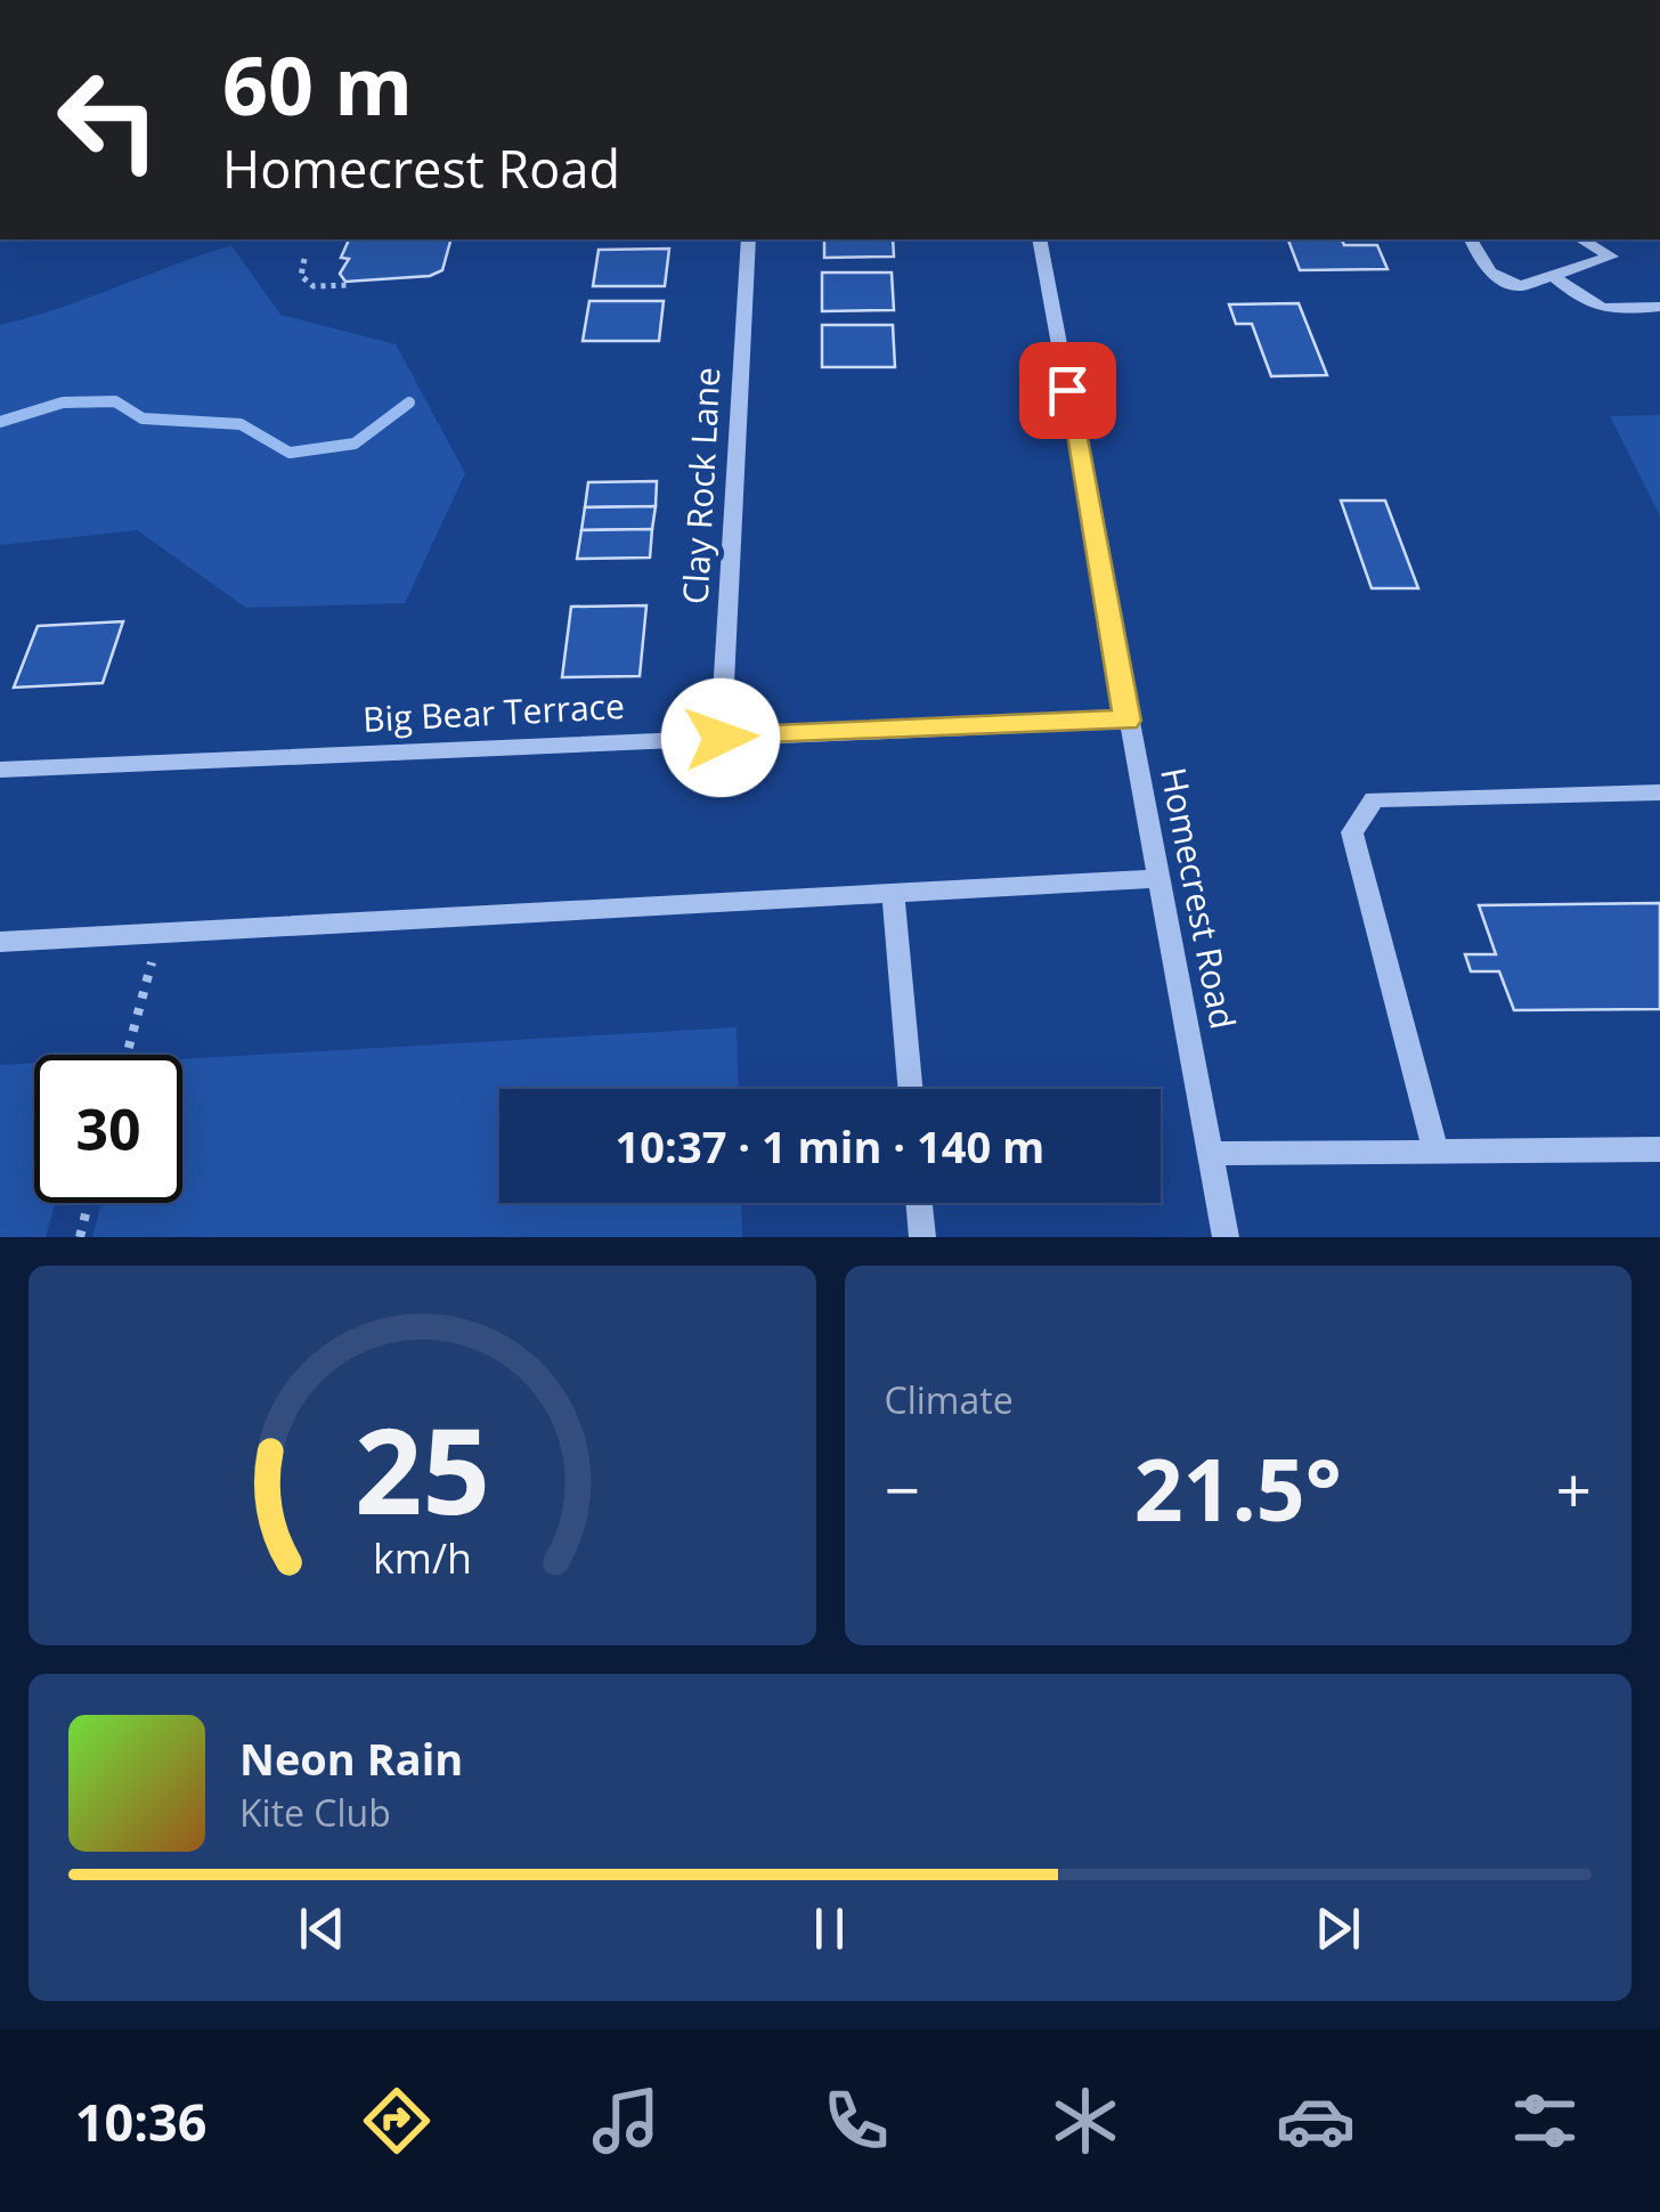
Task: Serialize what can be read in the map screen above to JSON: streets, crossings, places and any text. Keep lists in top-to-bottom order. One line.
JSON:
{"streets":{"street":["Clay Rock Lane","Big Bear Terrace","Homecrest Road"]},"crossings":[["Clay Rock Lane","Big Bear Terrace"],["Big Bear Terrace","Homecrest Road"]],"page":{"turn":["60 m","Homecrest Road"],"limit":"30","trip":"10:37 · 1 min · 140 m","tile":"Climate","heat":["−","21.5°","+"],"song":["Neon Rain","Kite Club"],"tabs":"10:36","gauge":["25","km/h"]}}
